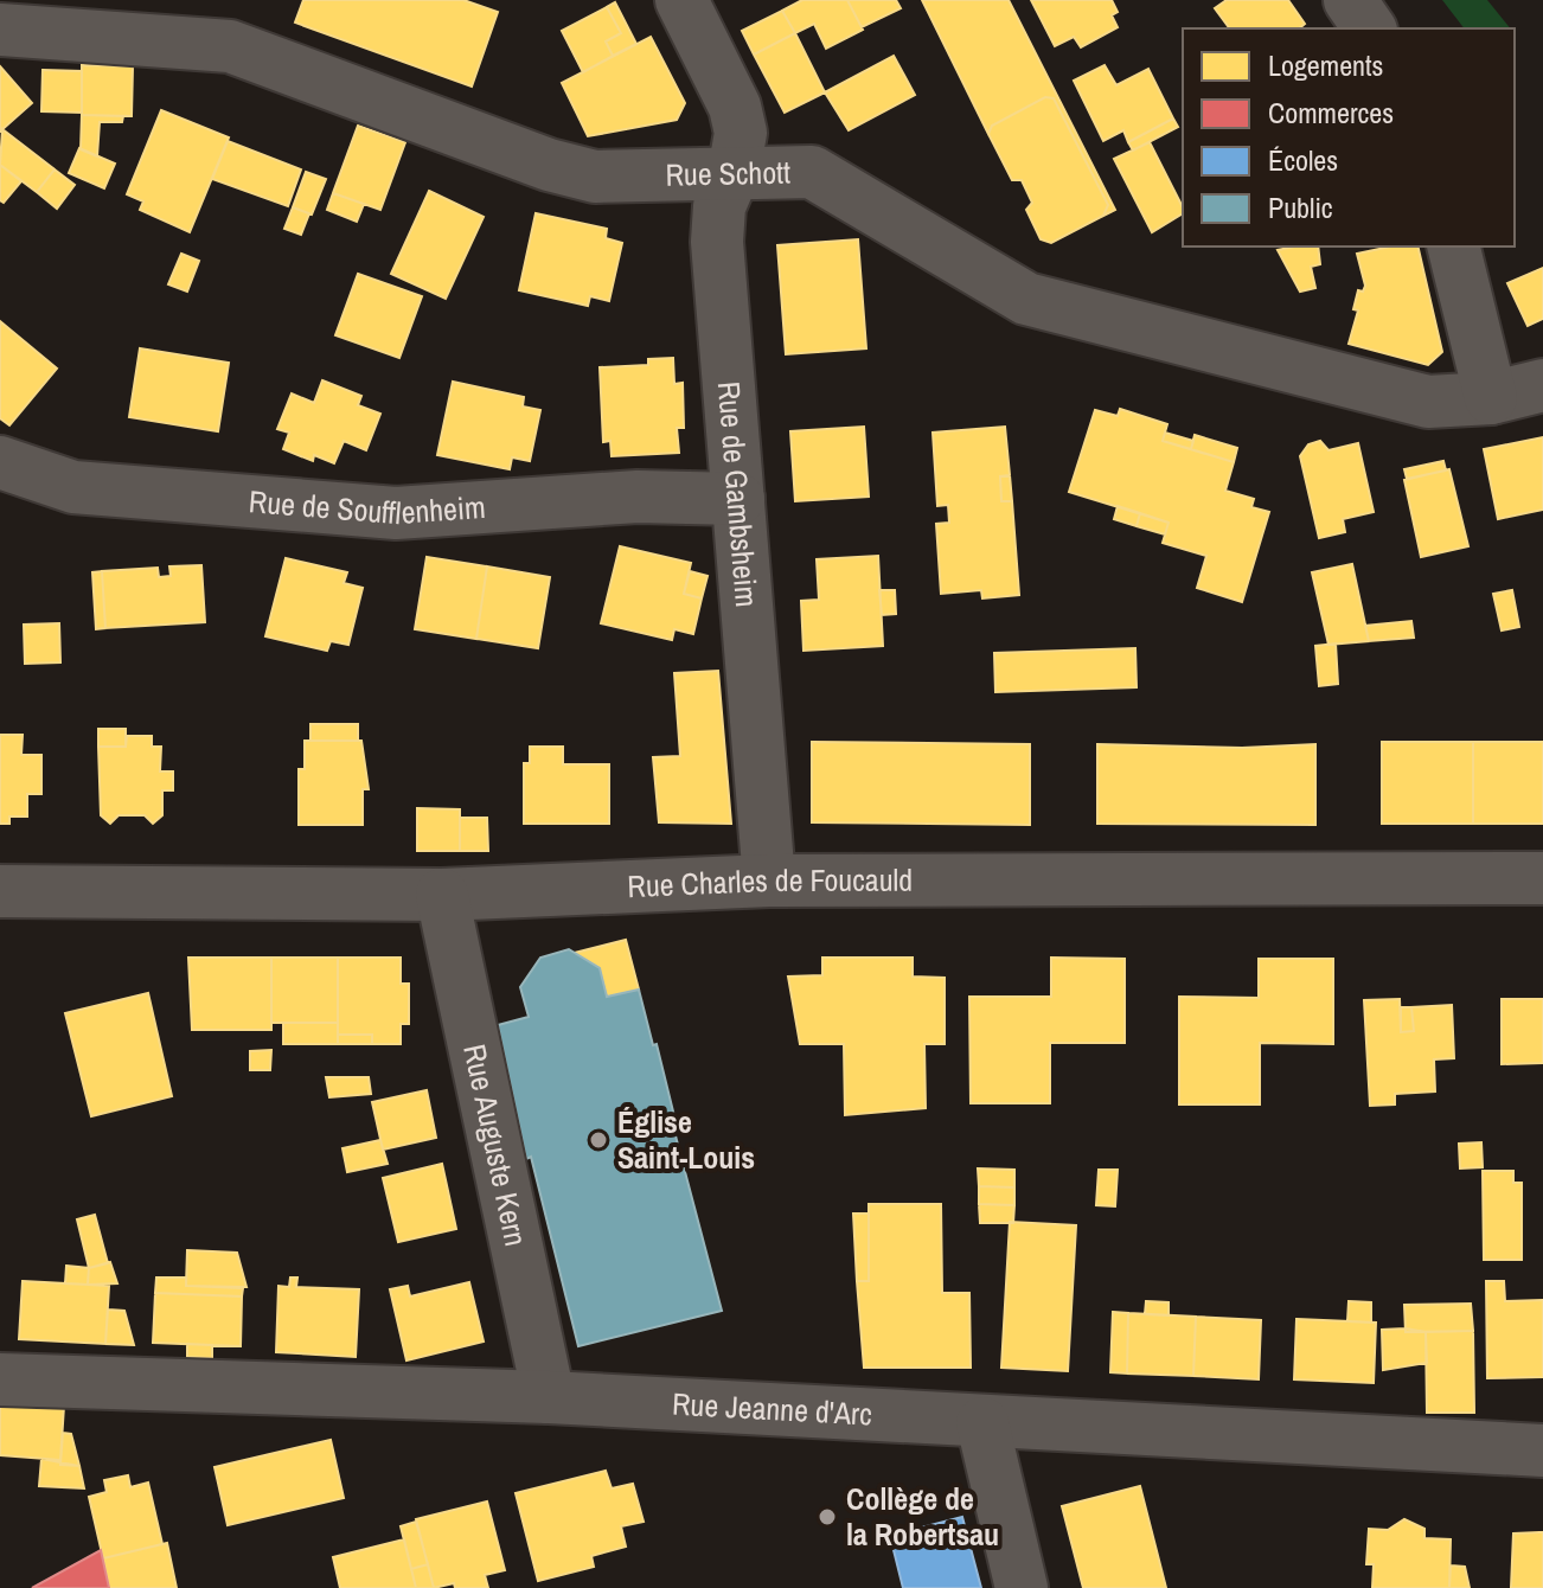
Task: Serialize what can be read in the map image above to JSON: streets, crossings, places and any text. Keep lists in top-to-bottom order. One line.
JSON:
{"streets":{"street":["Rue Schott","Rue de Gambsheim","Rue de Soufflenheim","Rue Charles de Foucauld","Rue Auguste Kern","Rue Jeanne d'Arc"]},"crossings":[["Rue Schott","Rue de Gambsheim"],["Rue de Gambsheim","Rue de Soufflenheim"],["Rue de Gambsheim","Rue Charles de Foucauld"],["Rue Charles de Foucauld","Rue Auguste Kern"],["Rue Auguste Kern","Rue Jeanne d'Arc"]],"places":["Église Saint-Louis","Collège de la Robertsau"],"legend":["Logements","Commerces","Écoles","Public"]}
